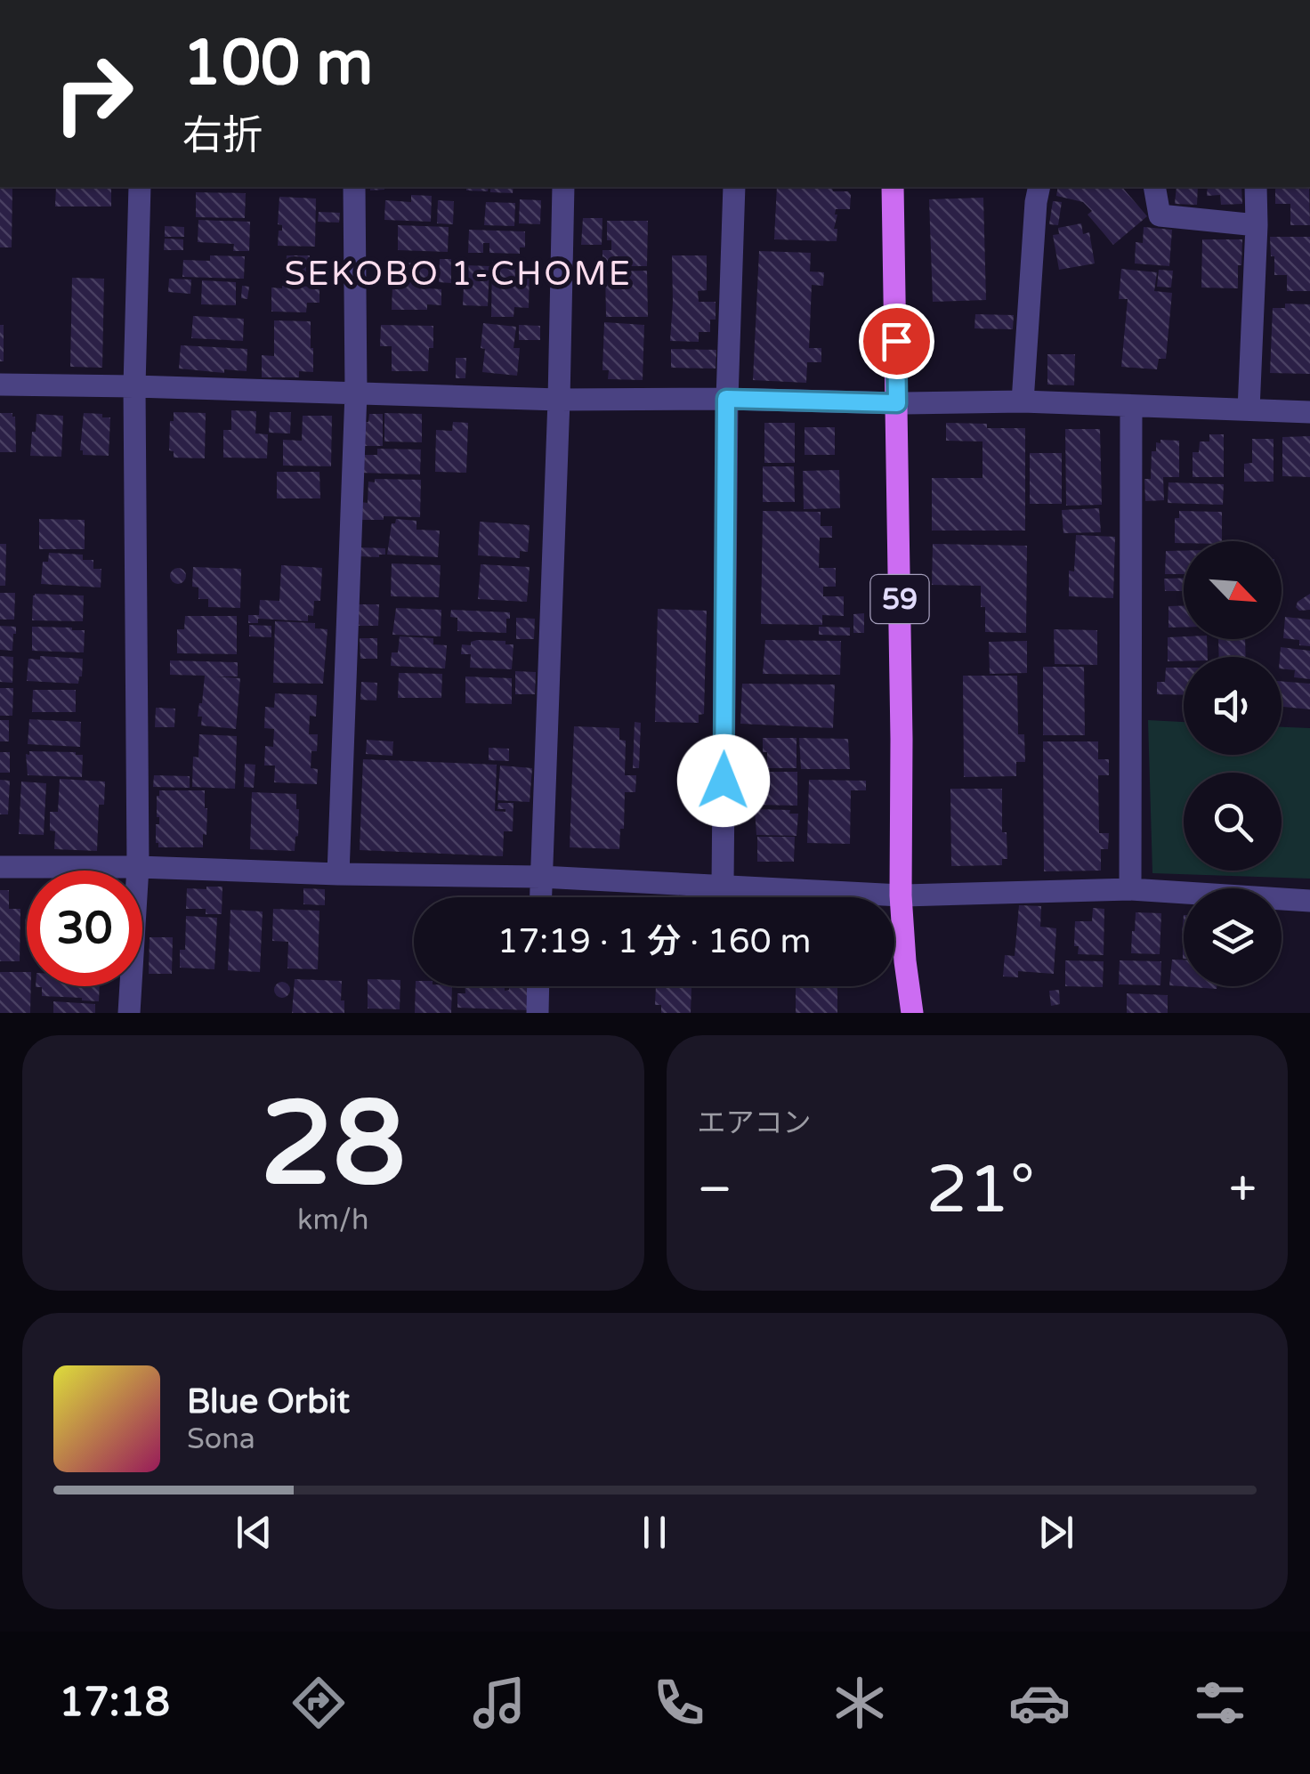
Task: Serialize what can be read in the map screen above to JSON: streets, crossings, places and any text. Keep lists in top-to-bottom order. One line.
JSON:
{"streets":{"main road":["59"]},"districts":["SEKOBO 1-CHOME"],"north":"bottom right","page":{"turn":["100 m","右折"],"limit":"30","trip":"17:19 · 1 分 · 160 m","tile":[["28","km/h"],"エアコン"],"heat":["−","21°","+"],"song":["Blue Orbit","Sona"],"tabs":"17:18"}}
